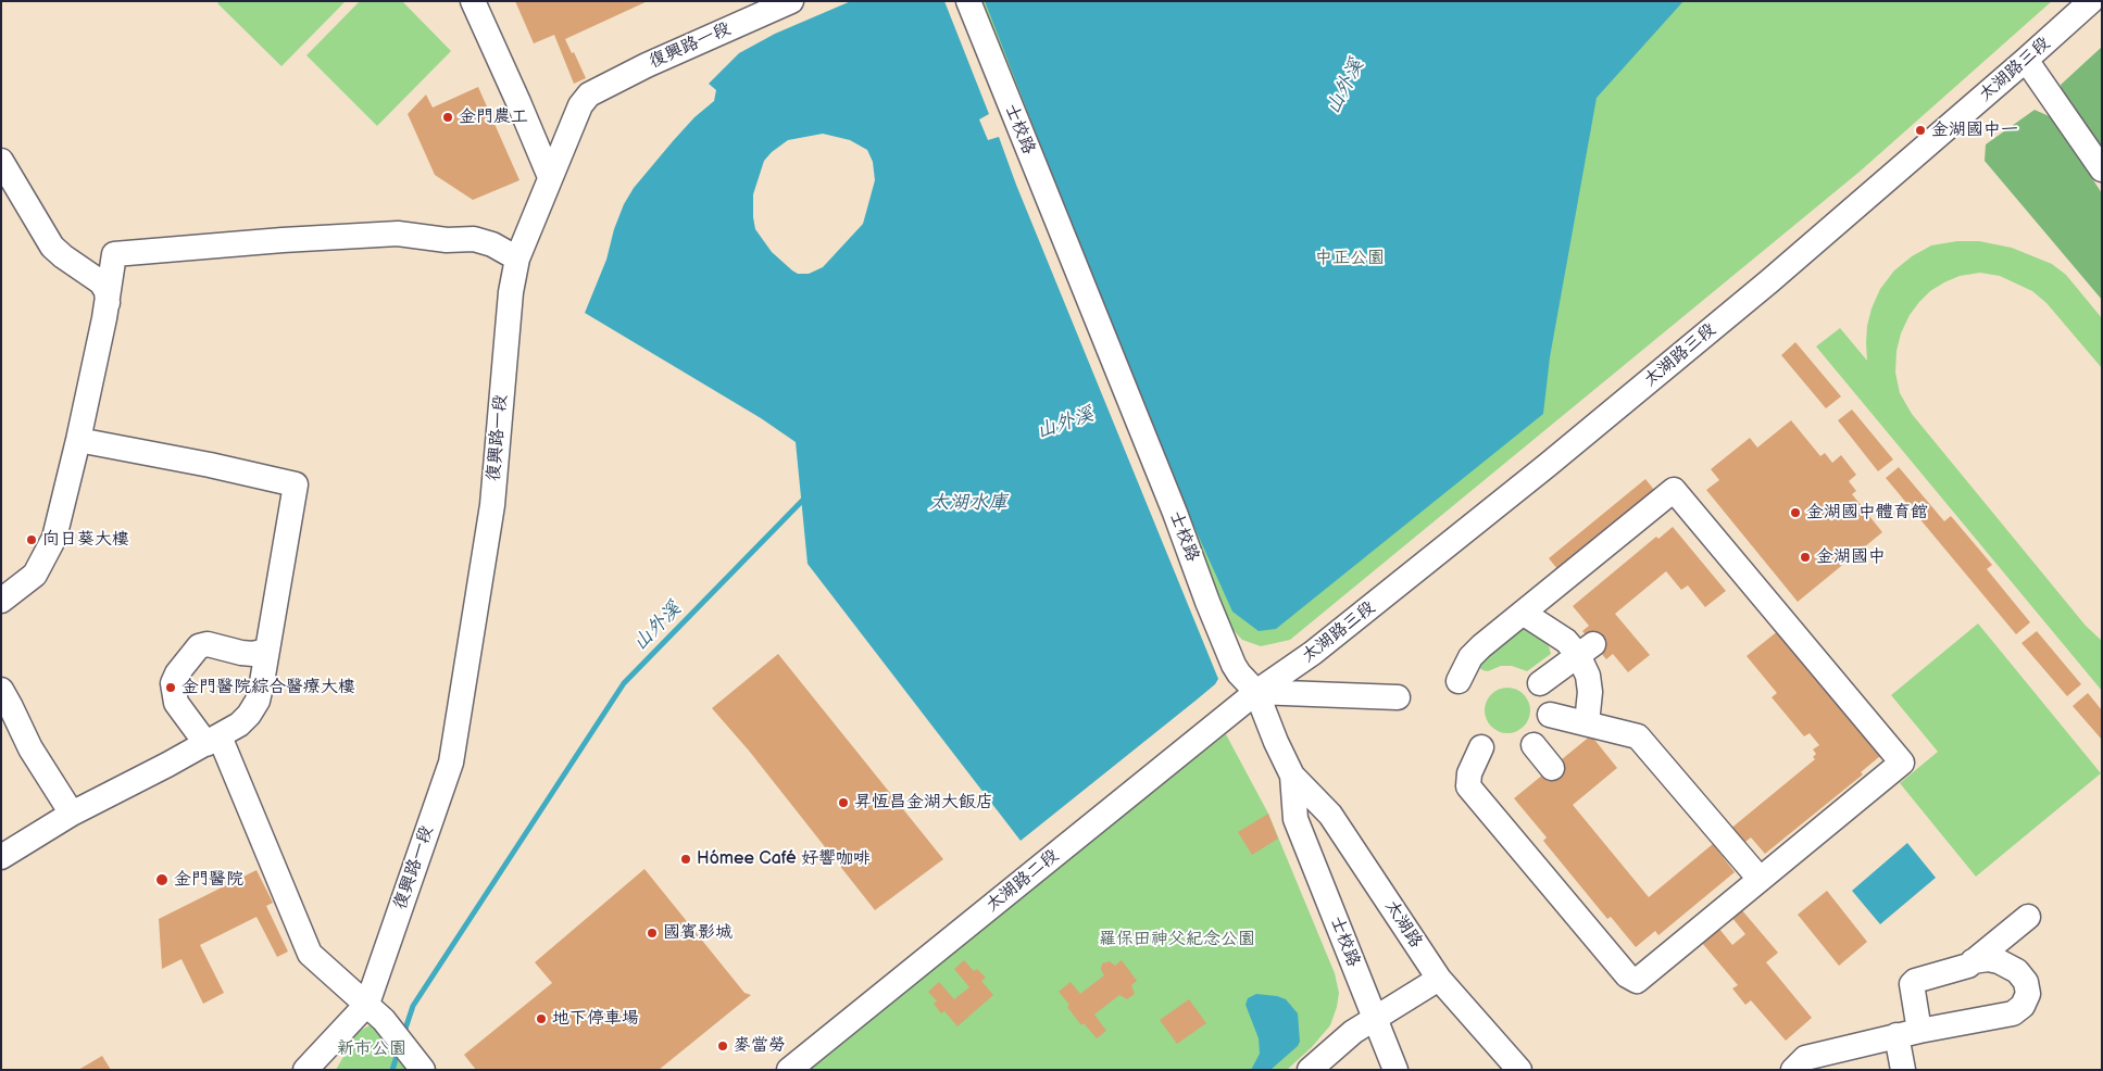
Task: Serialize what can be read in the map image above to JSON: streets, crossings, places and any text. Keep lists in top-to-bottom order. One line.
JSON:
{"streets":{"street":["復興路一段","太湖路三段","士校路","太湖路二段","太湖路"]},"crossings":[["太湖路三段","士校路"],["太湖路三段","太湖路二段"],["士校路","太湖路二段"],["士校路","太湖路"]],"water":["山外溪","太湖水庫"],"parks":["中正公園","羅保田神父紀念公園","新市公園"],"places":["金門農工","金湖國中一","金湖國中體育館","向日葵大樓","金湖國中","金門醫院綜合醫療大樓","昇恆昌金湖大飯店","Hómee Café 好響咖啡","金門醫院","國賓影城","地下停車場","麥當勞"]}
